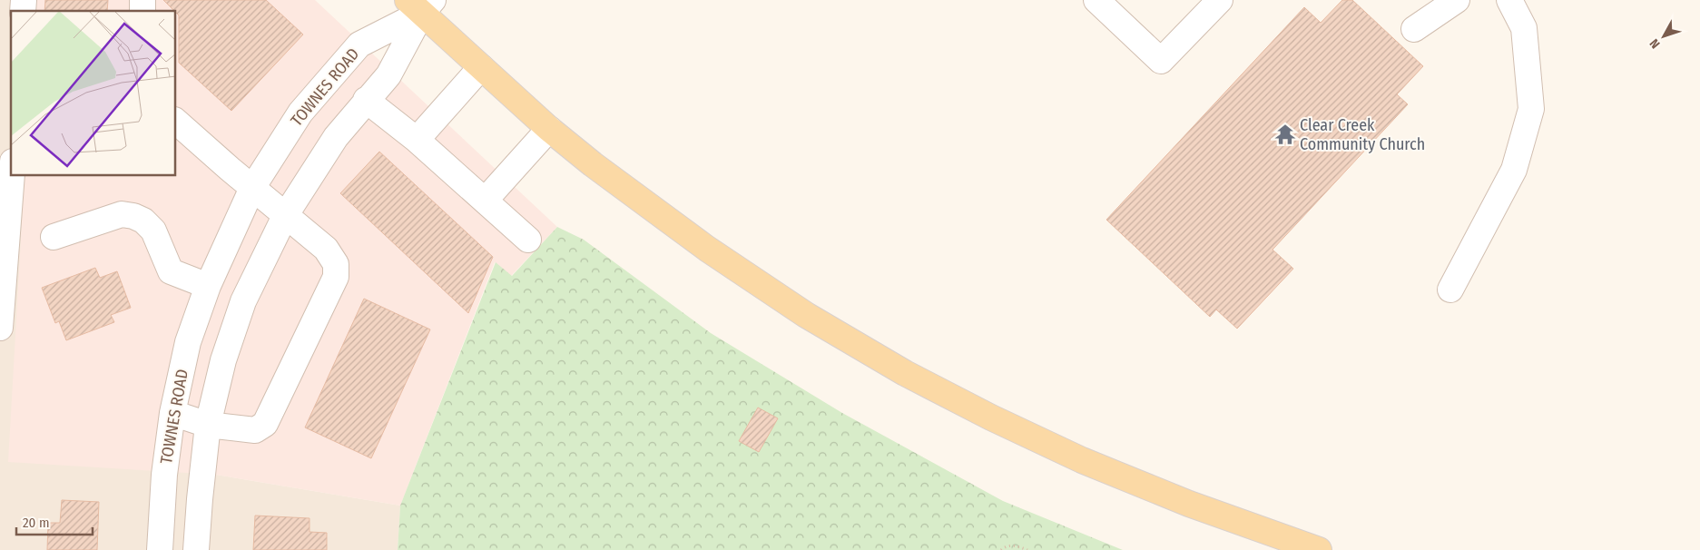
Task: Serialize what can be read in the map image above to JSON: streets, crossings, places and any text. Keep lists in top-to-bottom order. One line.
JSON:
{"streets":{"street":["TOWNES ROAD"]},"places":{"temple":["Clear Creek Community Church"]},"scale_bar":"20 m","north":"bottom left"}
